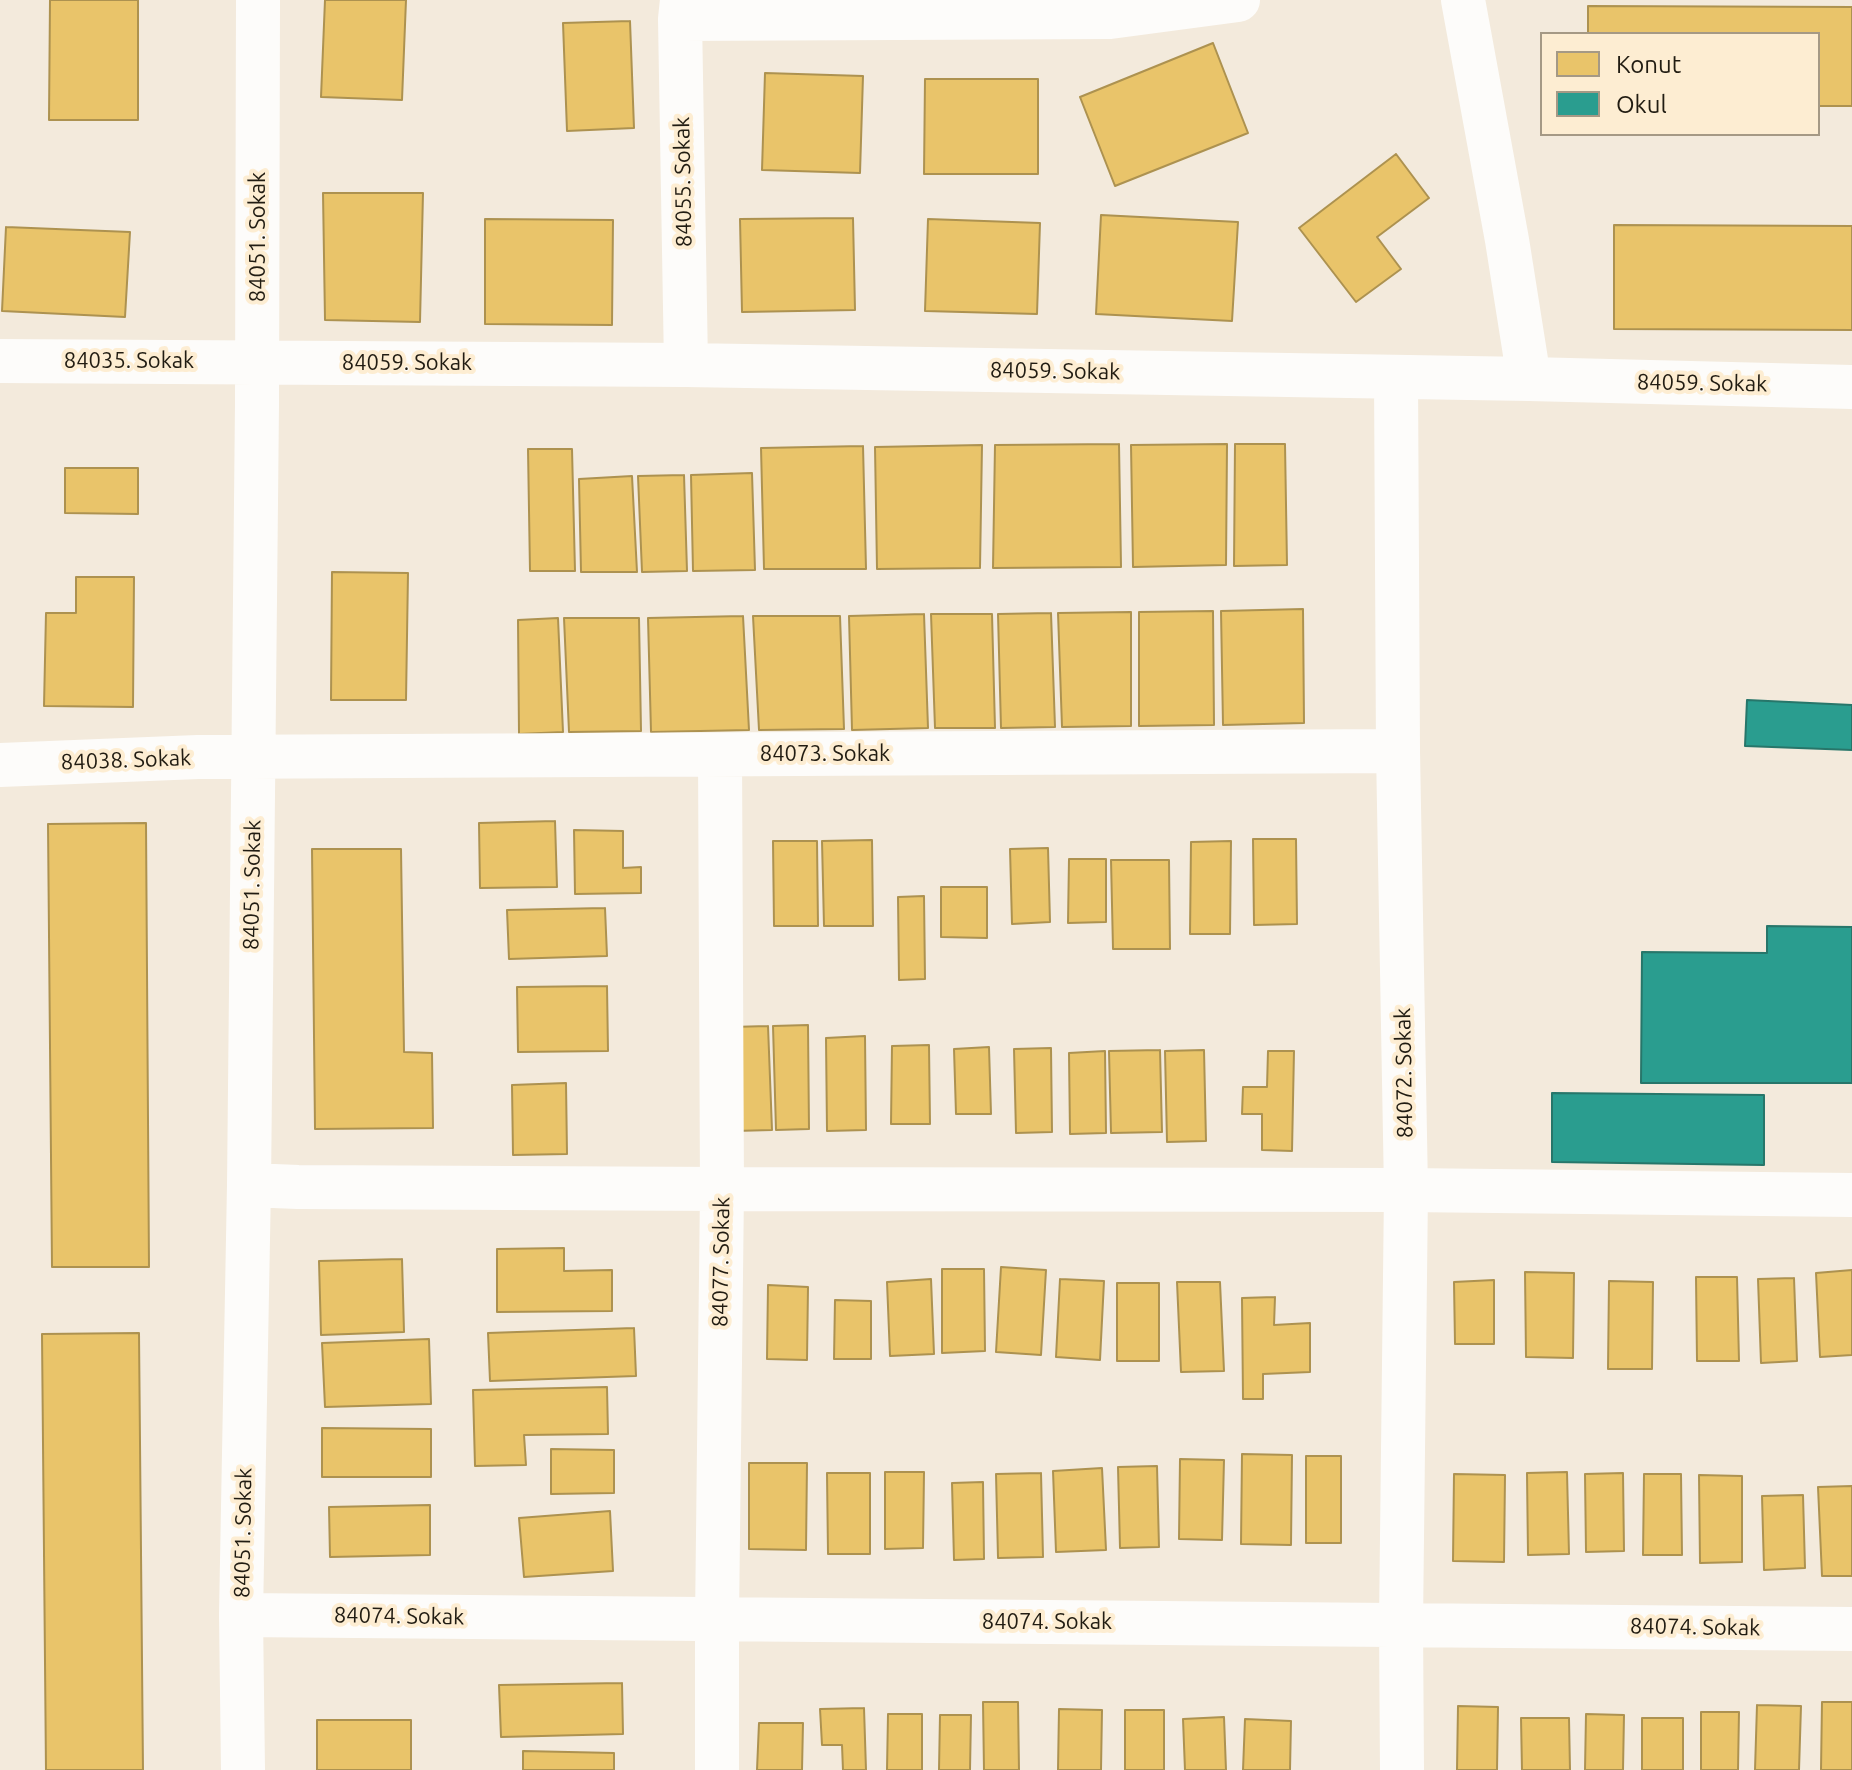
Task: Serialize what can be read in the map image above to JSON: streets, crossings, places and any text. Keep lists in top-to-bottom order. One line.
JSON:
{"streets":{"street":["84055. Sokak","84051. Sokak","84035. Sokak","84059. Sokak","84073. Sokak","84038. Sokak","84072. Sokak","84077. Sokak","84074. Sokak"]},"crossings":[["84055. Sokak","84059. Sokak"],["84051. Sokak","84035. Sokak"],["84051. Sokak","84059. Sokak"],["84051. Sokak","84073. Sokak"],["84051. Sokak","84038. Sokak"],["84051. Sokak","84074. Sokak"],["84035. Sokak","84059. Sokak"],["84059. Sokak","84072. Sokak"],["84073. Sokak","84038. Sokak"],["84073. Sokak","84072. Sokak"],["84073. Sokak","84077. Sokak"],["84072. Sokak","84074. Sokak"],["84077. Sokak","84074. Sokak"]],"legend":["Konut","Okul"]}
